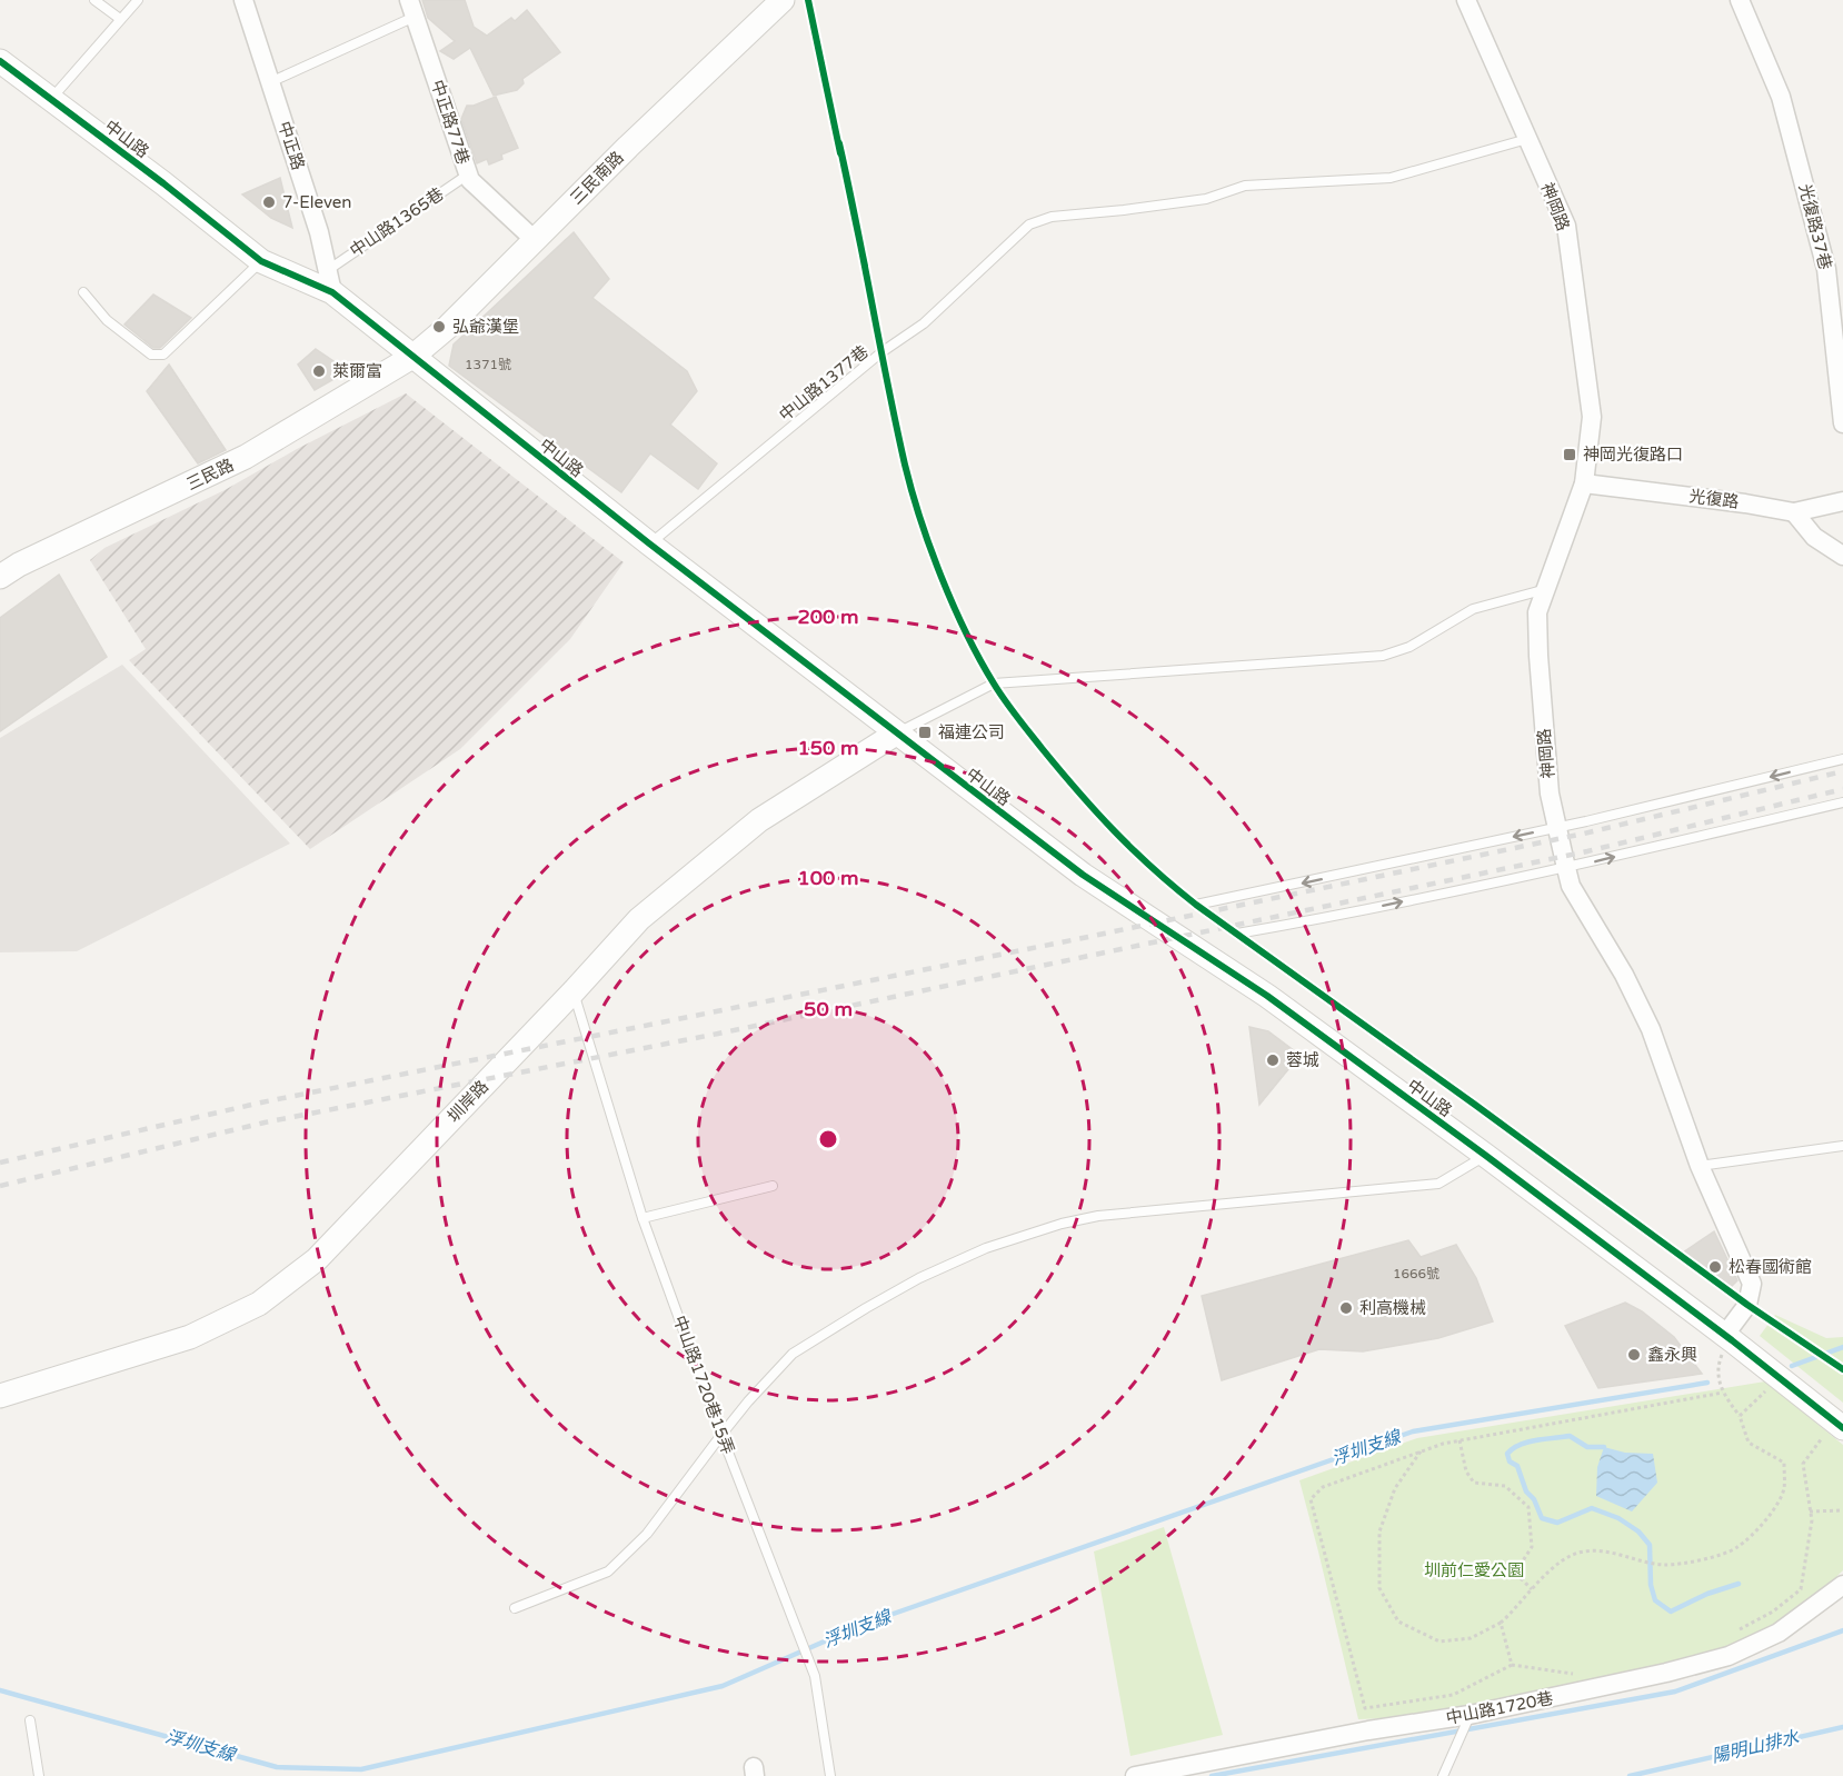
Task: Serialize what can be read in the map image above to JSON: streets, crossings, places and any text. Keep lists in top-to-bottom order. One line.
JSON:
{"streets":{"street":["中正路77巷","中山路","中正路","三民南路","神岡路","光復路37巷","三民路","光復路","圳岸路","中山路1720巷"],"lane":["中山路1365巷","中山路1377巷","中山路1720巷15弄"]},"crossings":[["中正路77巷","中正路"],["中正路77巷","三民南路"],["中正路77巷","中山路1365巷"],["中山路","中正路"],["中山路","三民南路"],["中山路","神岡路"],["中山路","中山路1365巷"],["中山路","中山路1377巷"],["中山路","三民路"],["中山路","圳岸路"],["中正路","中山路1365巷"],["三民南路","三民路"],["神岡路","中山路1377巷"],["神岡路","光復路"],["圳岸路","中山路1720巷15弄"]],"water":["浮圳支線","陽明山排水"],"parks":["圳前仁愛公園"],"places":{"other":["7-Eleven","弘爺漢堡","萊爾富","蓉城","松春國術館","利高機械","鑫永興"],"transit":["神岡光復路口","福連公司"]},"house_numbers":["1371號","1666號"],"rings":["200 m","150 m","100 m","50 m"]}
